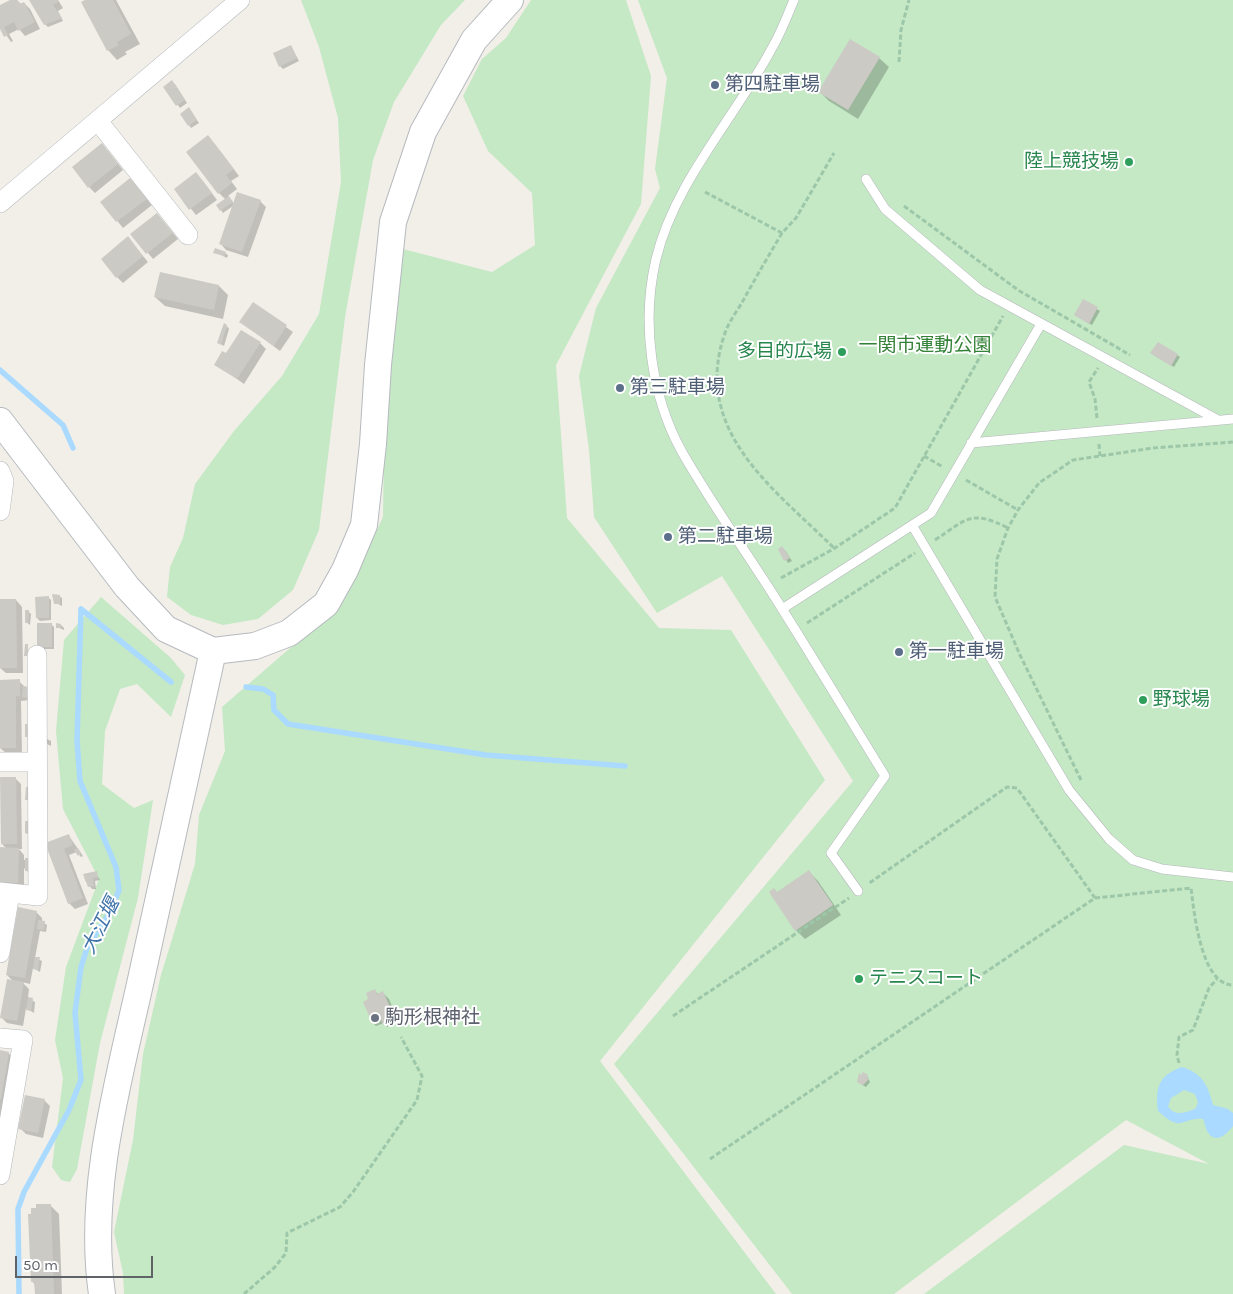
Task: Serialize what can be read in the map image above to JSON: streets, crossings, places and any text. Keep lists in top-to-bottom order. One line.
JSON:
{"water":["大江堰"],"parks":["一関市運動公園"],"places":["第四駐車場","陸上競技場","多目的広場","第三駐車場","第二駐車場","第一駐車場","野球場","テニスコート","駒形根神社"],"scale_bar":"50 m"}
